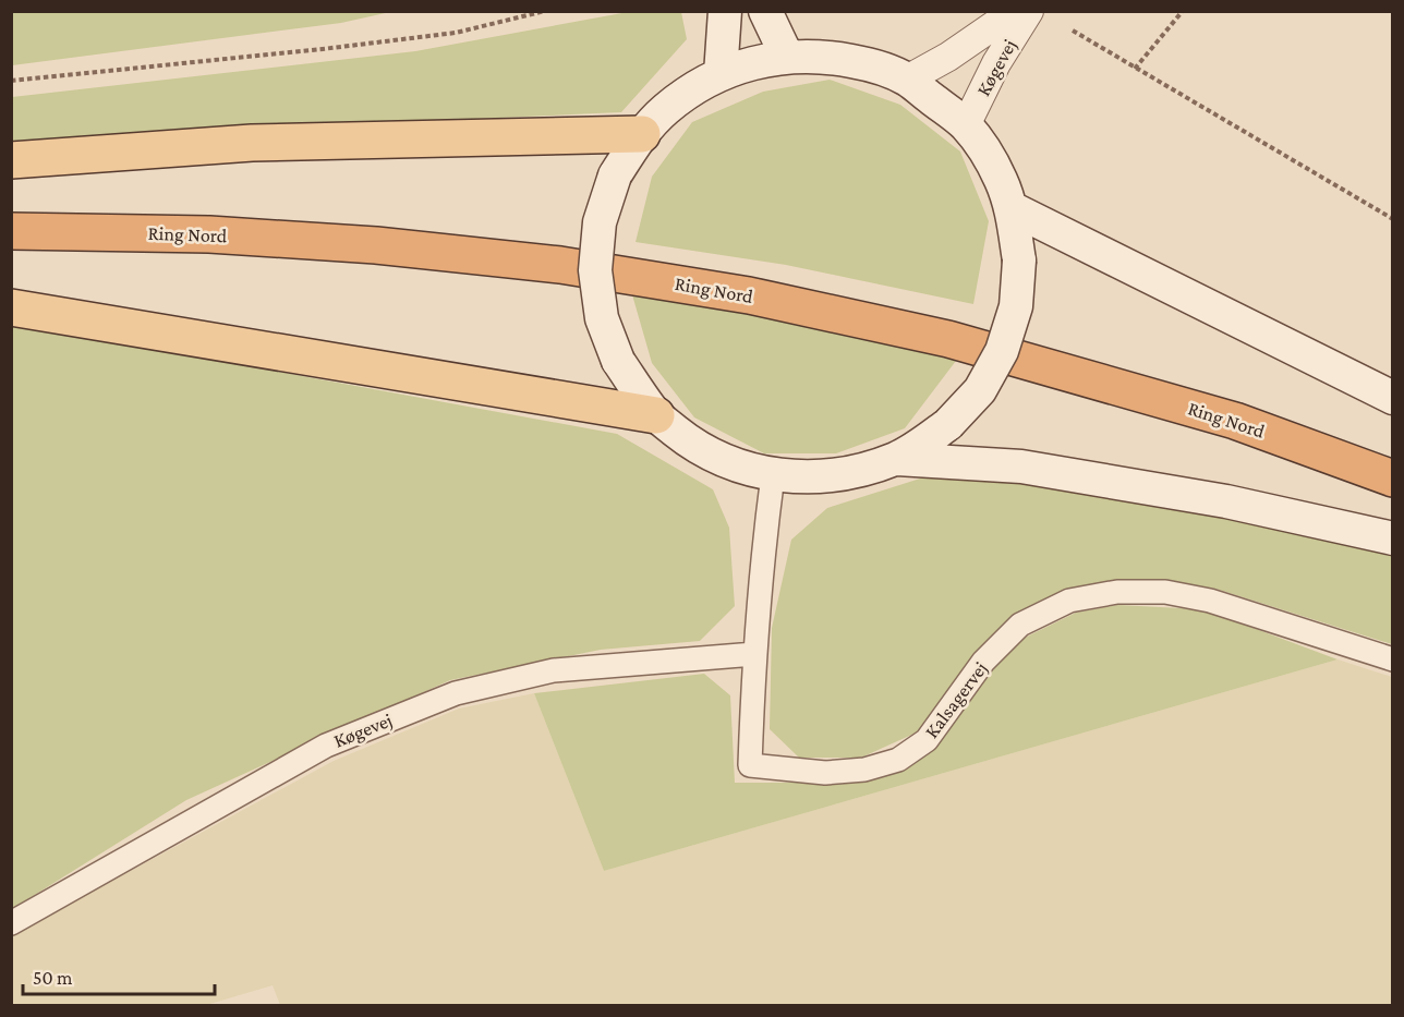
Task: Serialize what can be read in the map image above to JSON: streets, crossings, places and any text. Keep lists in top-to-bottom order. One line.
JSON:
{"streets":{"highway":["Ring Nord"],"street":["Køgevej","Kalsagervej"]},"crossings":[["Køgevej","Kalsagervej"]],"scale_bar":"50 m"}
